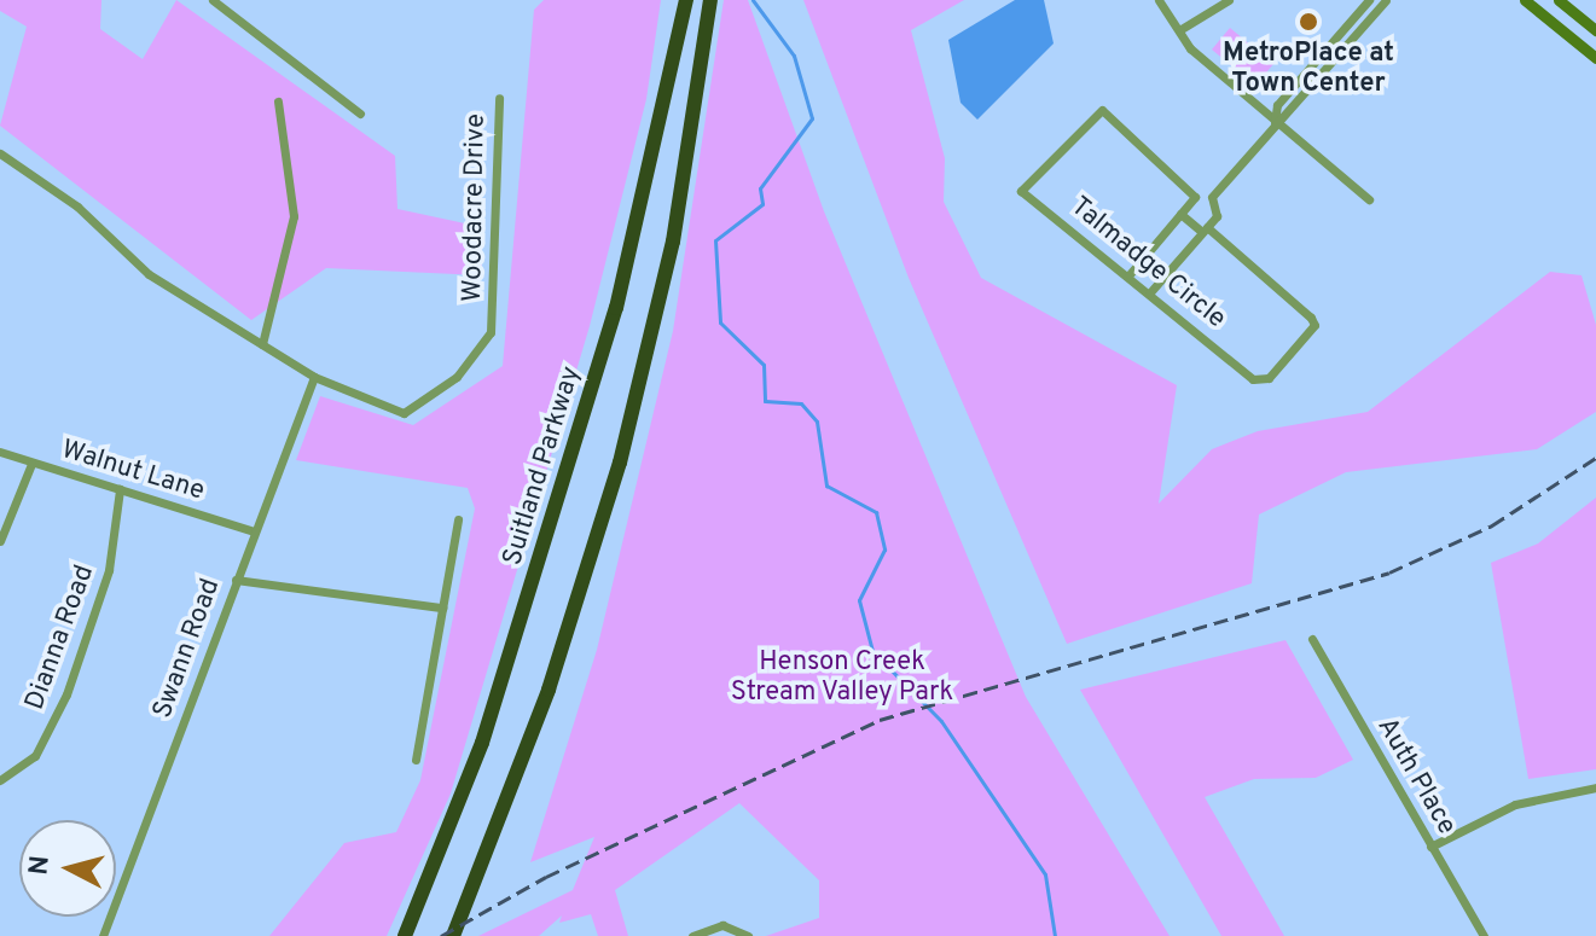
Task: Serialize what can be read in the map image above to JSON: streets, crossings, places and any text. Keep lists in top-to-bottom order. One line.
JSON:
{"streets":{"highway":["Suitland Parkway"],"street":["Woodacre Drive","Talmadge Circle","Walnut Lane","Dianna Road","Swann Road","Auth Place"]},"crossings":[["Woodacre Drive","Swann Road"],["Walnut Lane","Dianna Road"],["Walnut Lane","Swann Road"]],"parks":["Henson Creek Stream Valley Park"],"places":["MetroPlace at Town Center"],"north":"left"}
